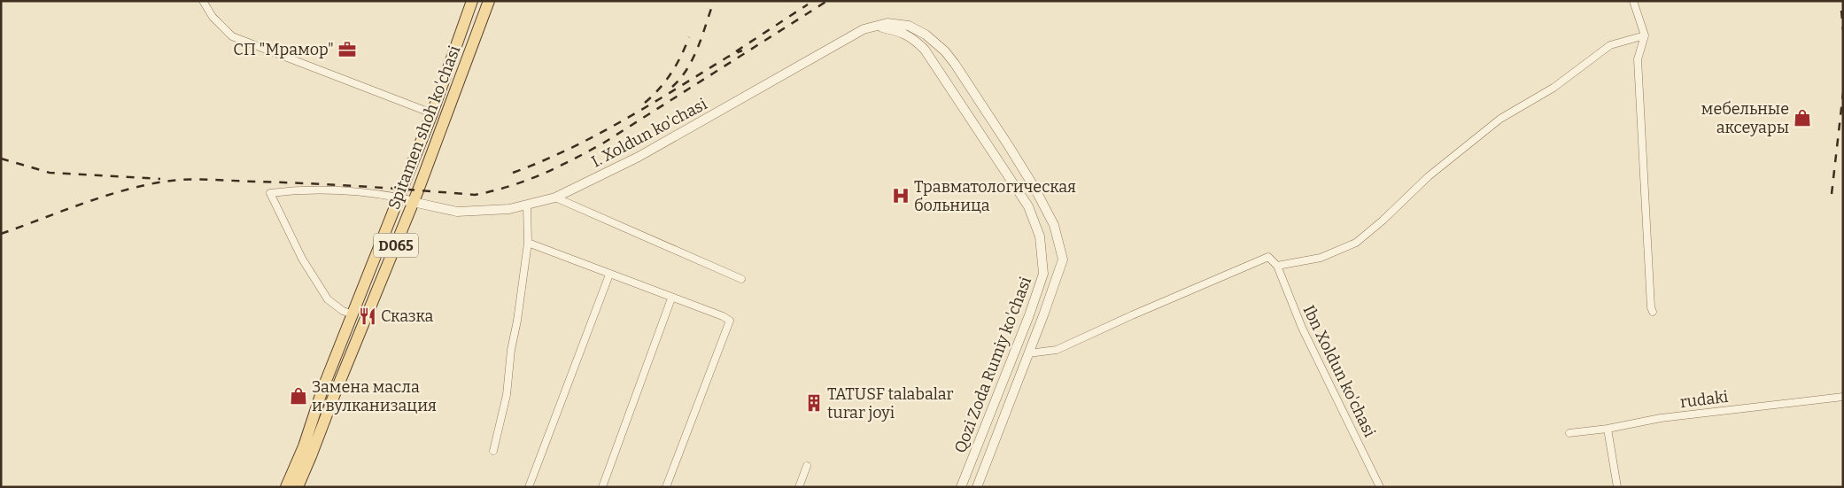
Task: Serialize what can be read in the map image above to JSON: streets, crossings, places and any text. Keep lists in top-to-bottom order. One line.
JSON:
{"streets":{"main road":["Spitamen shoh ko'chasi","D065"],"street":["I. Xoldun ko'chasi","Qozi Zoda Rumiy ko'chasi","Ibn Xoldun ko'chasi","rudaki"]},"crossings":[["Spitamen shoh ko'chasi","I. Xoldun ko'chasi"],["I. Xoldun ko'chasi","Qozi Zoda Rumiy ko'chasi"]],"places":{"office":["СП \"Мрамор\""],"shop":["мебельные аксеуары","Замена масла и вулканизация"],"hospital":["Травматологическая больница"],"restaurant":["Сказка"],"building":["TATUSF talabalar turar joyi"]}}
